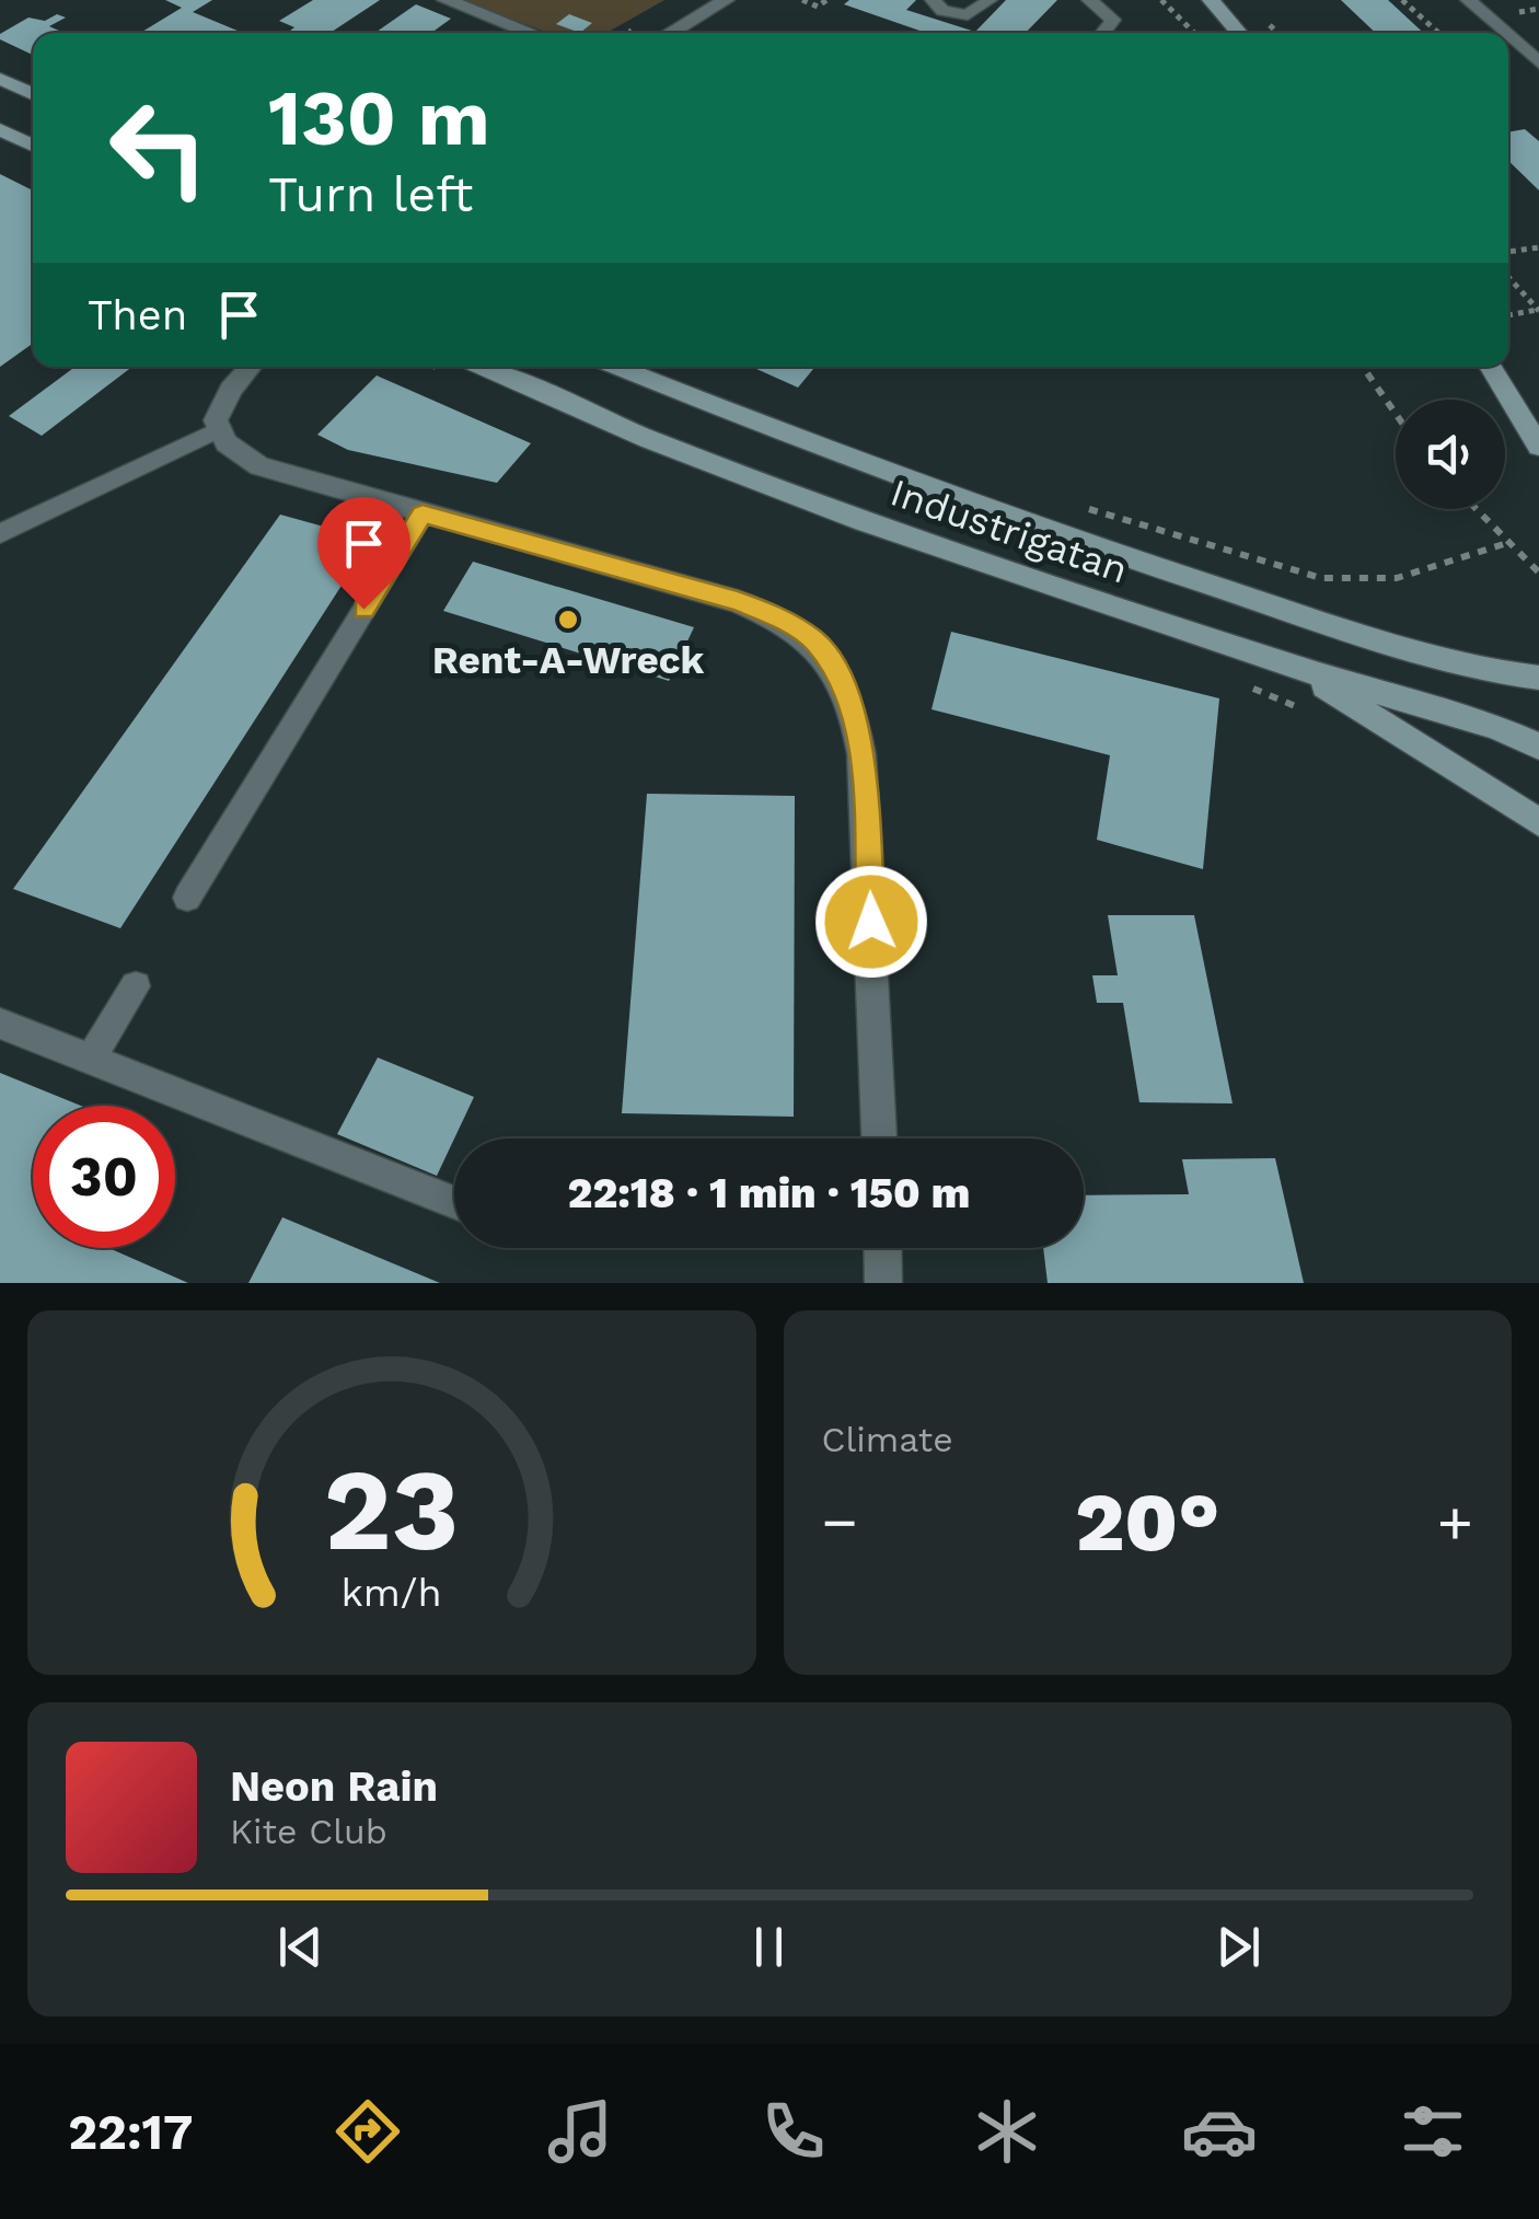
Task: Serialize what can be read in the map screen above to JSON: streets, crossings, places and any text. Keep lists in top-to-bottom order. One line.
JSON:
{"streets":{"main road":["Industrigatan"]},"places":["Rent-A-Wreck"],"page":{"turn":["130 m","Turn left"],"then":"Then","limit":"30","trip":"22:18 · 1 min · 150 m","tile":"Climate","heat":["−","20°","+"],"song":["Neon Rain","Kite Club"],"tabs":"22:17","gauge":["23","km/h"]}}
